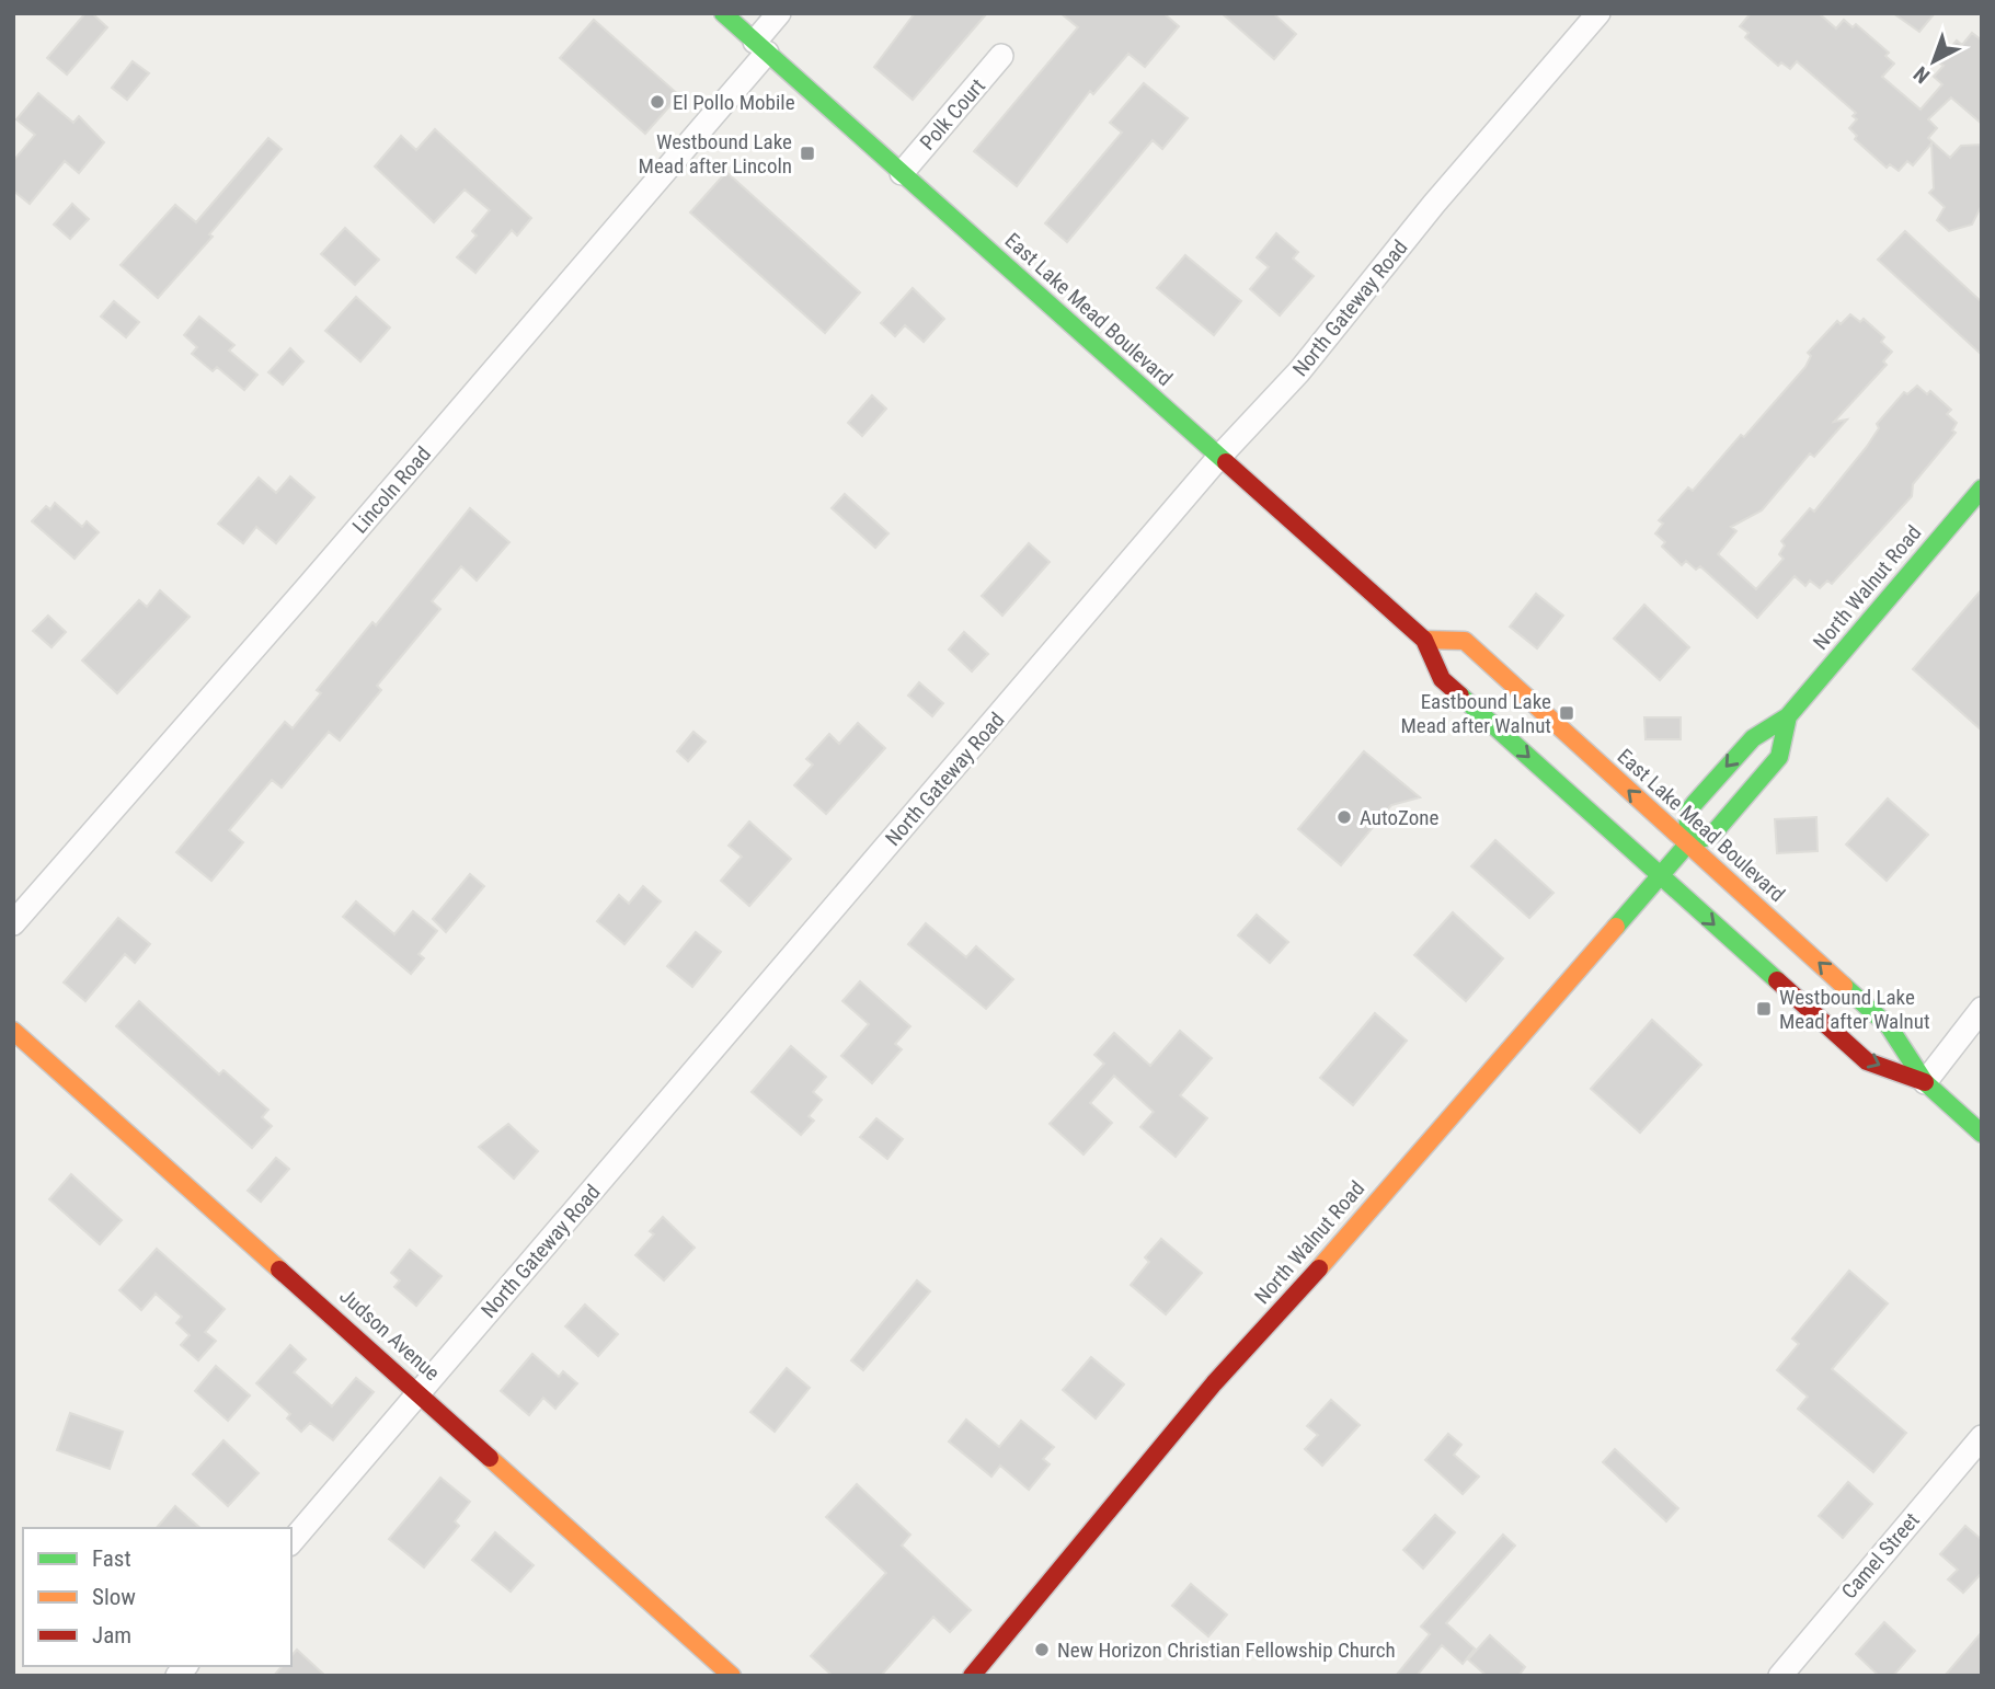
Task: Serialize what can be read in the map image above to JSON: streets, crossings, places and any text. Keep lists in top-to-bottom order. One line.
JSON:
{"streets":{"street":["Polk Court","North Gateway Road","East Lake Mead Boulevard","Lincoln Road","North Walnut Road","Judson Avenue","Camel Street"]},"crossings":[["Polk Court","East Lake Mead Boulevard"],["North Gateway Road","East Lake Mead Boulevard"],["North Gateway Road","Judson Avenue"],["East Lake Mead Boulevard","Lincoln Road"],["East Lake Mead Boulevard","North Walnut Road"]],"places":{"other":["El Pollo Mobile","AutoZone","New Horizon Christian Fellowship Church"],"transit":["Westbound Lake Mead after Lincoln","Eastbound Lake Mead after Walnut","Westbound Lake Mead after Walnut"]},"legend":["Fast","Slow","Jam"],"north":"bottom left"}
